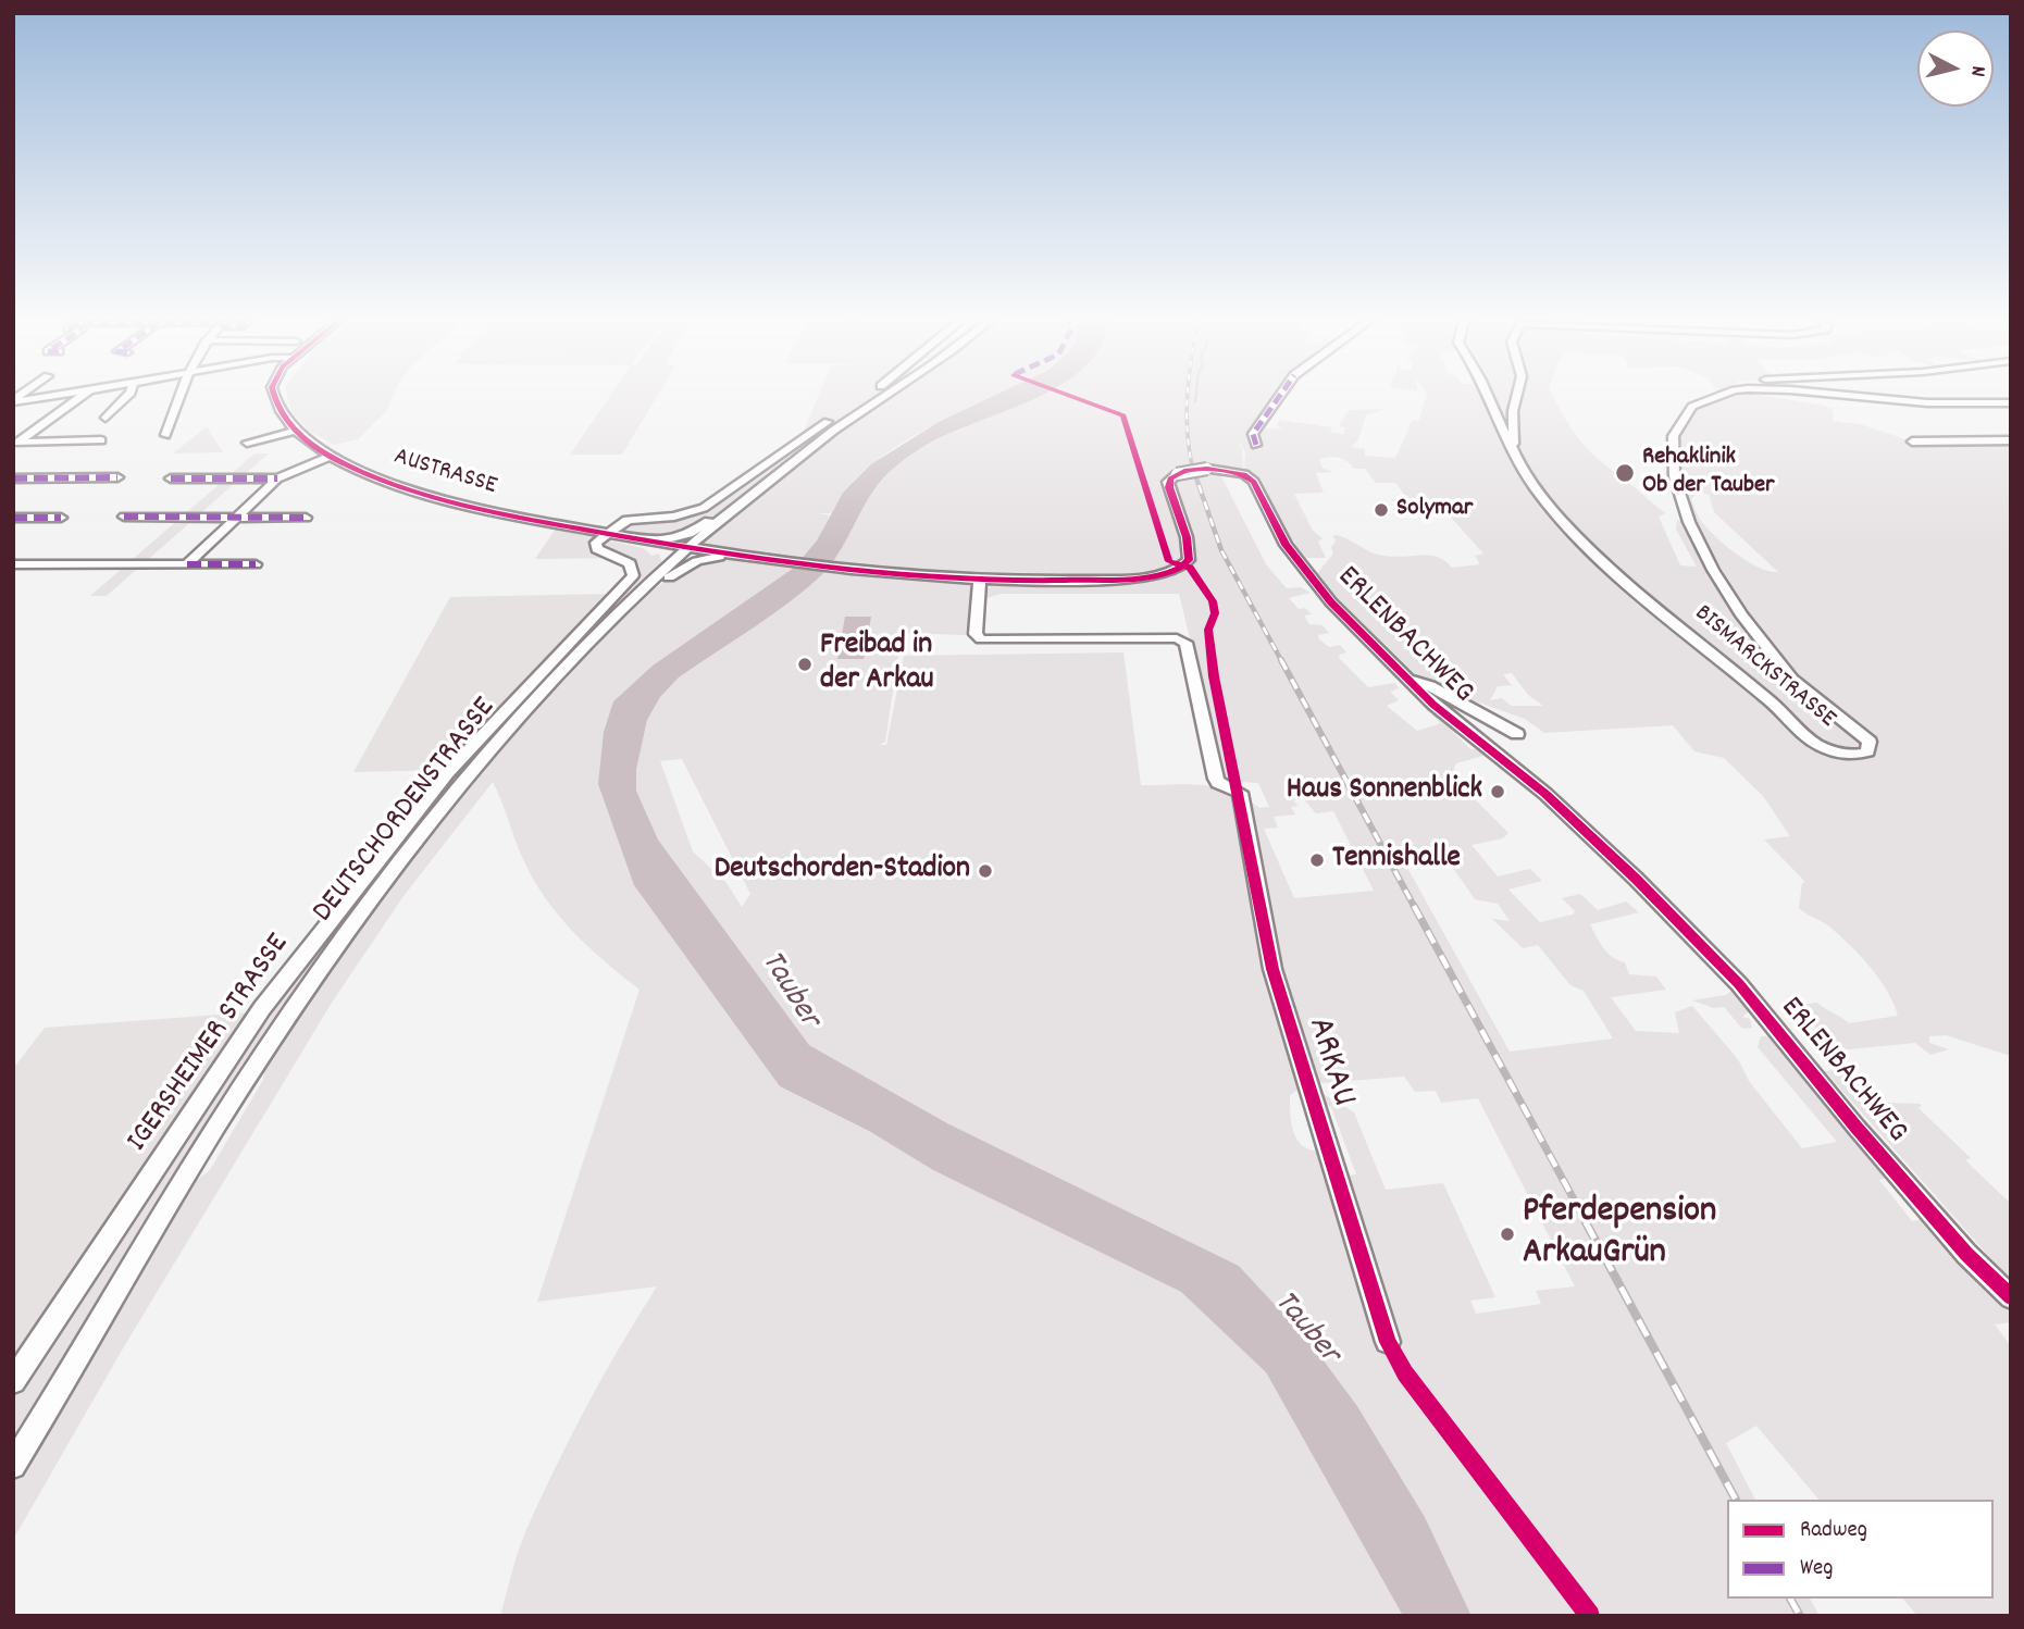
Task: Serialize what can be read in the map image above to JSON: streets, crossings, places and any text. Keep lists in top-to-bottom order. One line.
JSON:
{"streets":{"street":["AUSTRASSE","ERLENBACHWEG","BISMARCKSTRASSE","DEUTSCHORDENSTRASSE","IGERSHEIMER STRASSE","ARKAU"]},"crossings":[["AUSTRASSE","ERLENBACHWEG"],["AUSTRASSE","DEUTSCHORDENSTRASSE"],["AUSTRASSE","IGERSHEIMER STRASSE"],["ERLENBACHWEG","DEUTSCHORDENSTRASSE"],["ERLENBACHWEG","ARKAU"]],"water":["Tauber"],"places":["Rehaklinik Ob der Tauber","Solymar","Freibad in der Arkau","Haus Sonnenblick","Tennishalle","Deutschorden-Stadion","Pferdepension ArkauGrün"],"legend":["Radweg","Weg"],"north":"right"}
